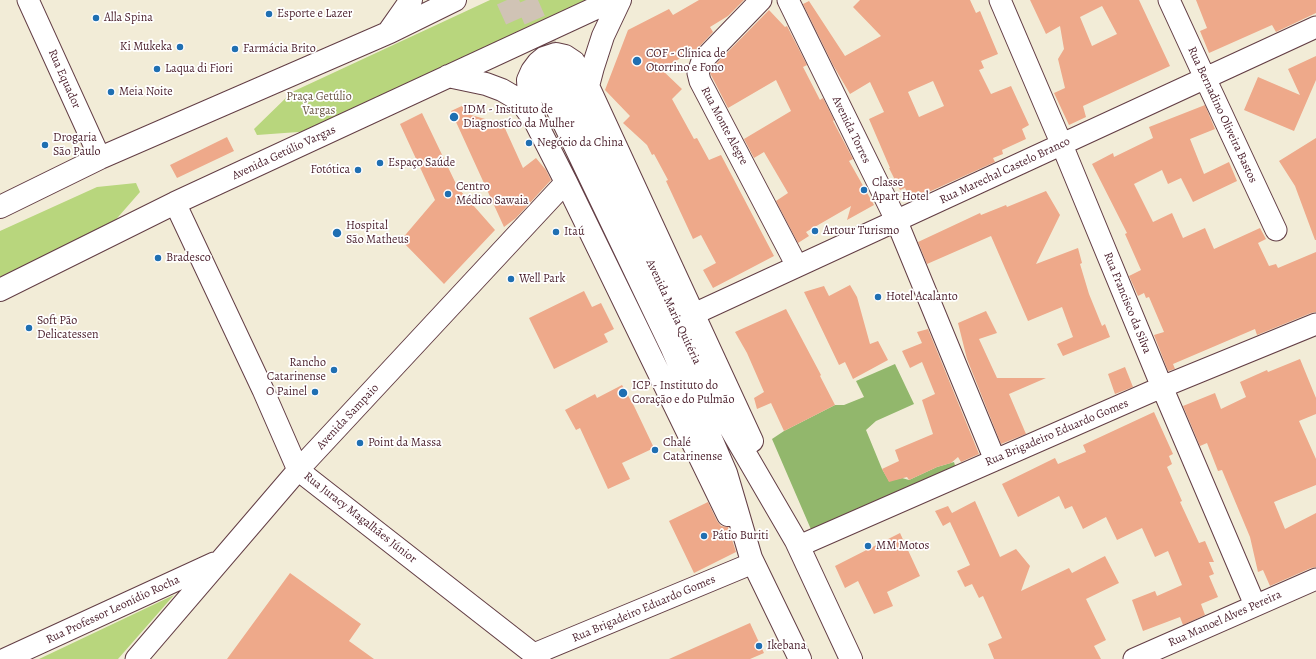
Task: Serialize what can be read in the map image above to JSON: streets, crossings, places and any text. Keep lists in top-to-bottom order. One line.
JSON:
{"streets":{"main road":["Avenida Getúlio Vargas","Avenida Maria Quitéria"],"street":["Rua Equador","Rua Bernadino Oliveira Bastos","Rua Monte Alegre","Avenida Torres","Rua Marechal Castelo Branco","Rua Francisco da Silva","Avenida Sampaio","Rua Brigadeiro Eduardo Gomes","Rua Juracy Magalhães Júnior","Rua Professor Leonídio Rocha","Rua Manoel Alves Pereira"]},"crossings":[["Rua Bernadino Oliveira Bastos","Rua Marechal Castelo Branco"],["Rua Monte Alegre","Rua Marechal Castelo Branco"],["Avenida Torres","Rua Marechal Castelo Branco"],["Avenida Torres","Rua Brigadeiro Eduardo Gomes"],["Avenida Getúlio Vargas","Rua Juracy Magalhães Júnior"],["Rua Marechal Castelo Branco","Rua Francisco da Silva"],["Rua Francisco da Silva","Rua Brigadeiro Eduardo Gomes"],["Rua Francisco da Silva","Rua Manoel Alves Pereira"],["Avenida Maria Quitéria","Rua Brigadeiro Eduardo Gomes"],["Avenida Sampaio","Rua Juracy Magalhães Júnior"],["Avenida Sampaio","Rua Professor Leonídio Rocha"],["Rua Brigadeiro Eduardo Gomes","Rua Juracy Magalhães Júnior"]],"parks":["Praça Getúlio Vargas"],"places":["Esporte e Lazer","Alla Spina","Ki Mukeka","Farmácia Brito","COF - Clínica de Otorrino e Fono","Laqua di Fiori","Meia Noite","IDM - Instituto de Diagnostíco da Mulher","Negócio da China","Drogaria São Paulo","Espaço Saúde","Fotótica","Classe Apart Hotel","Centro Médico Sawaia","Artour Turismo","Itaú","Hospital São Matheus","Bradesco","Well Park","Hotel Acalanto","Soft Pão Delicatessen","Rancho Catarinense","O Painel","ICP - Instituto do Coração e do Pulmão","Point da Massa","Chalé Catarinense","Pátio Buriti","MM Motos","Ikebana"]}
